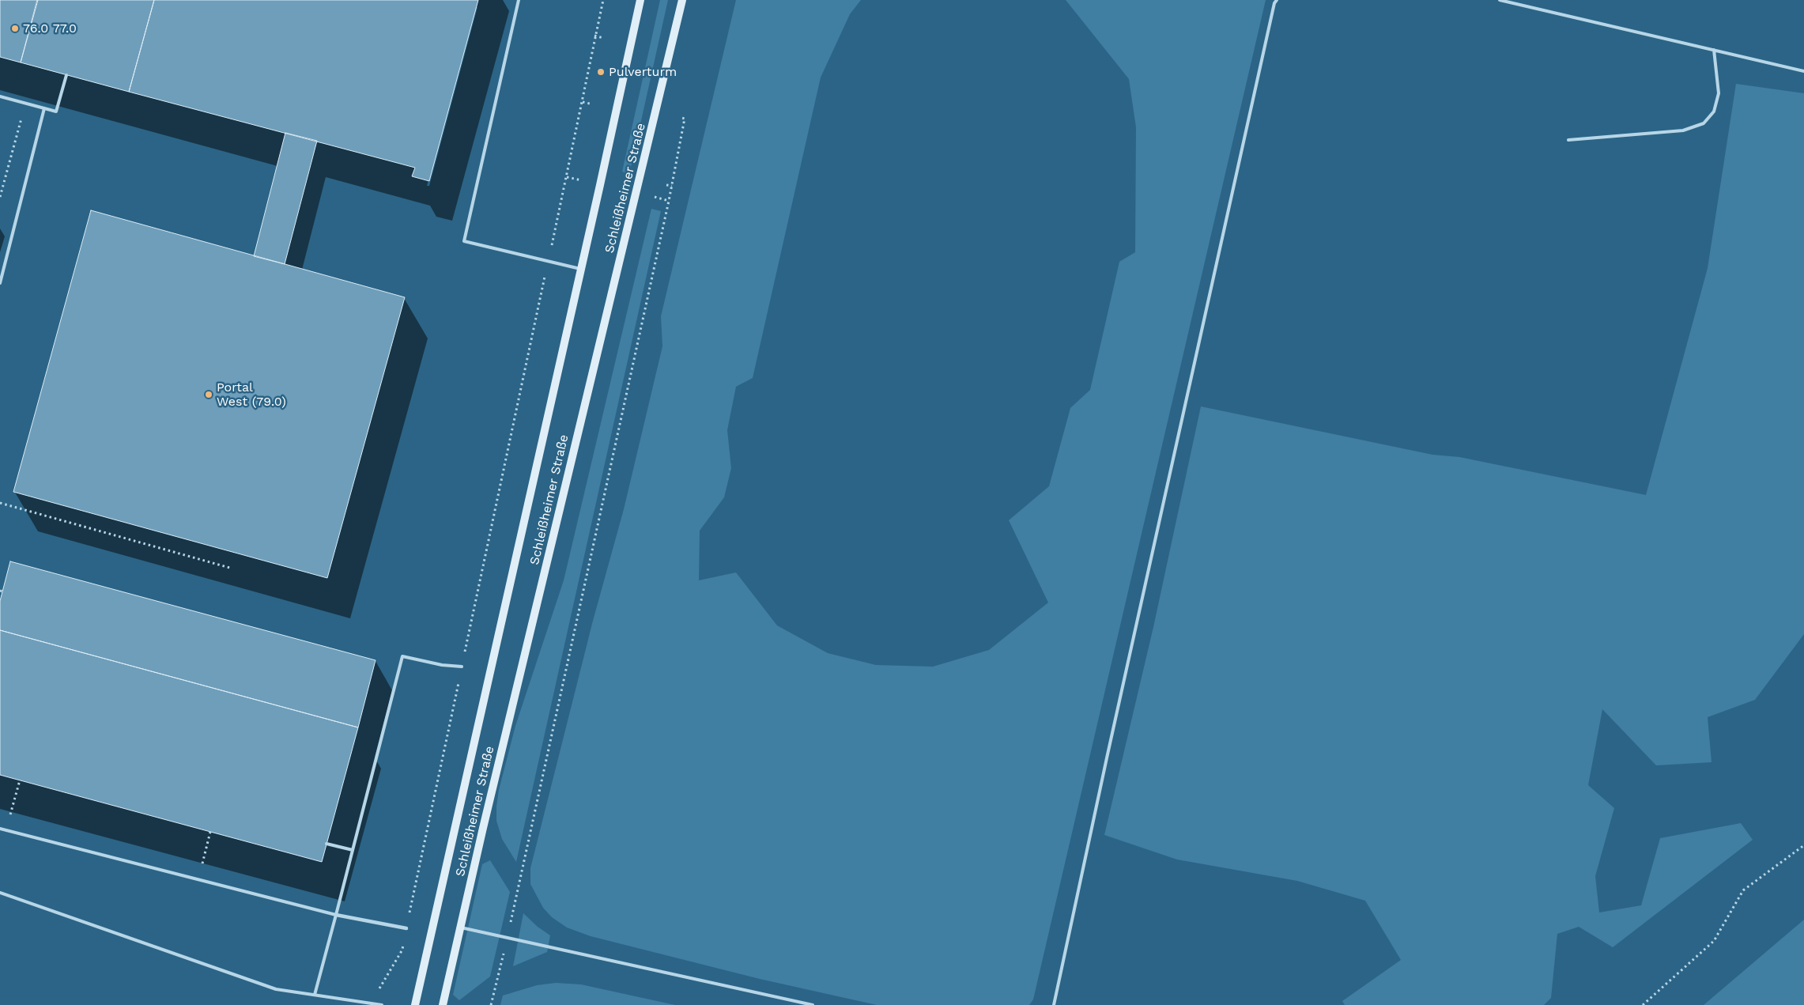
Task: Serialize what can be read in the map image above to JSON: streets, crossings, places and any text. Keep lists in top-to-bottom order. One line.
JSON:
{"streets":{"main road":["Schleißheimer Straße"]},"places":["76.0 77.0","Pulverturm","Portal West (79.0)"]}
